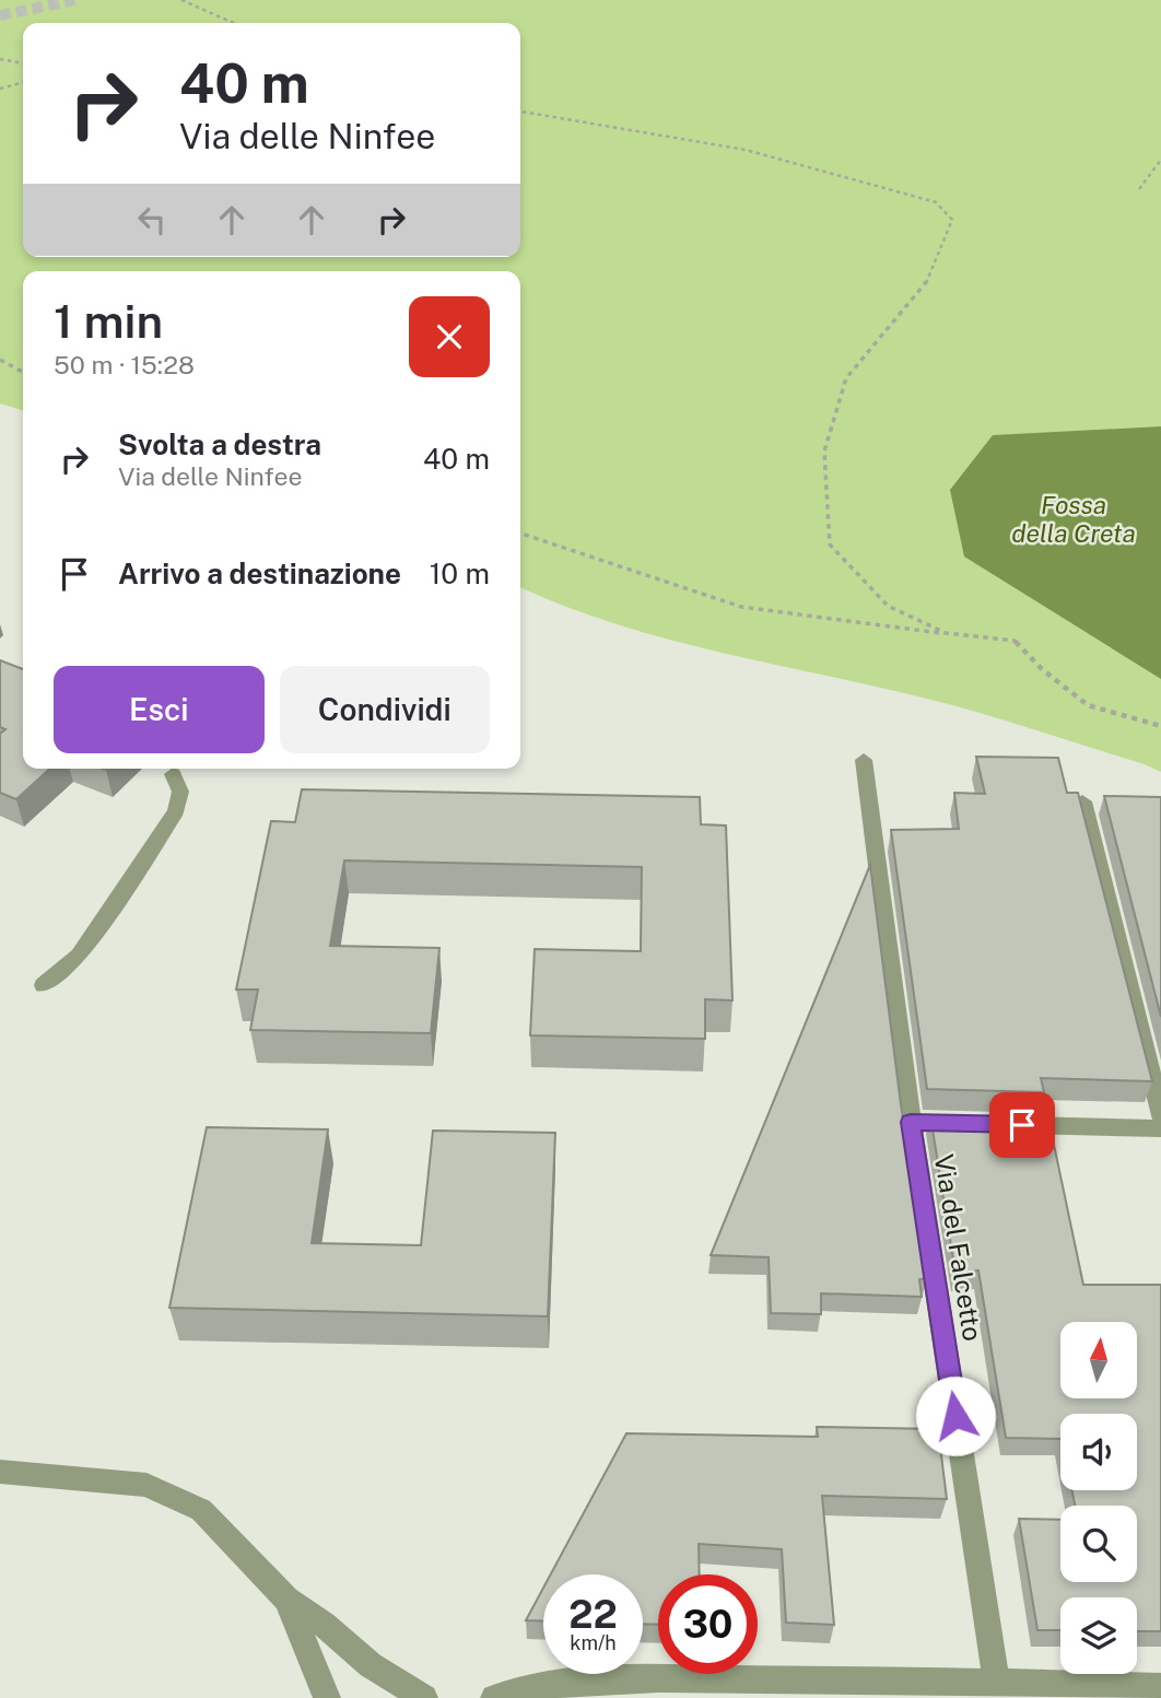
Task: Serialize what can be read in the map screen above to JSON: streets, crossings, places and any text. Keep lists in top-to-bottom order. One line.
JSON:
{"streets":{"street":["Via del Falcetto"]},"water":["Fossa della Creta"],"north":"top","page":{"turn":["40 m","Via delle Ninfee"],"heading":["1 min","50 m · 15:28"],"list":[{"name":"Svolta a destra","note":"Via delle Ninfee","value":"40 m"},{"name":"Arrivo a destinazione","value":"10 m"}],"buttons":["Esci","Condividi"],"speed":"22 km/h","limit":"30"}}
